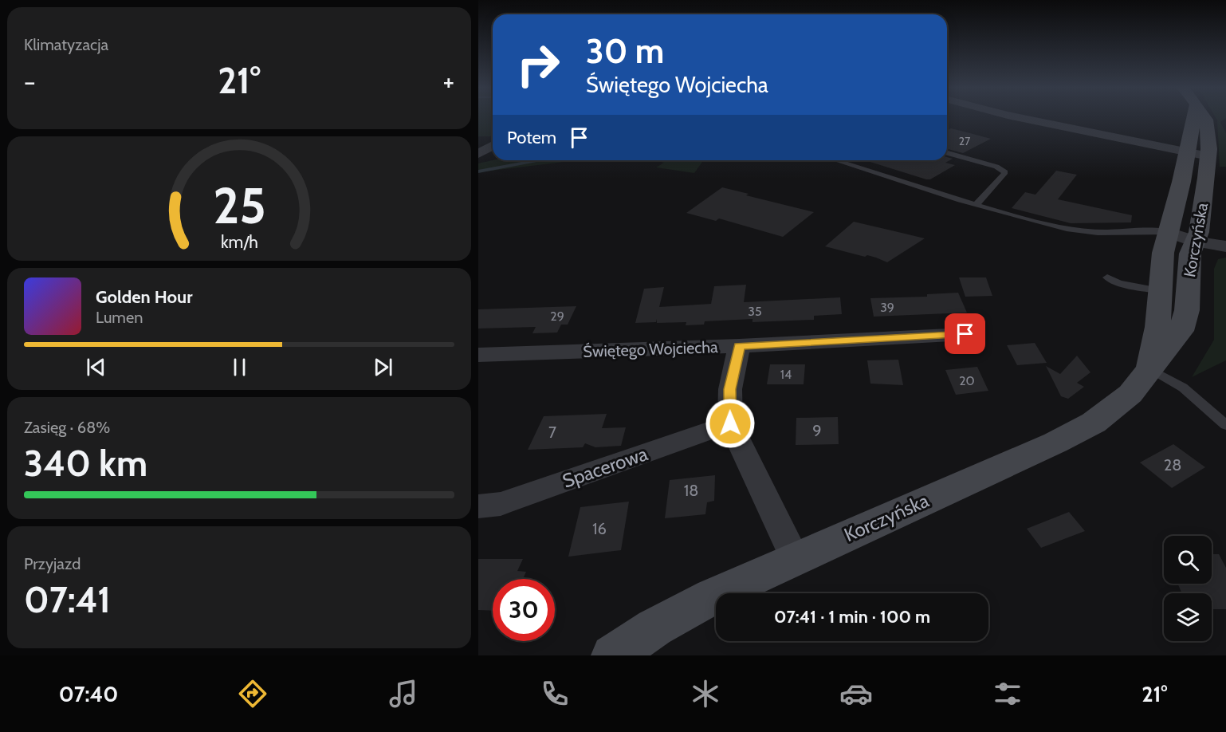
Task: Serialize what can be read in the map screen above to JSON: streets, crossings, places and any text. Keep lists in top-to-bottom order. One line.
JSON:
{"streets":{"main road":["Korczyńska"],"street":["Świętego Wojciecha","Spacerowa"]},"house_numbers":["27","39","35","29","14","20","9","7","28","18","16"],"page":{"tile":["Klimatyzacja",["Zasięg · 68%","340 km"],["Przyjazd","07:41"]],"turn":["30 m","Świętego Wojciecha"],"heat":["−","21°","+"],"then":"Potem","song":["Golden Hour","Lumen"],"limit":"30","trip":"07:41 · 1 min · 100 m","tabs":["07:40","21°"],"gauge":["25","km/h"]}}
